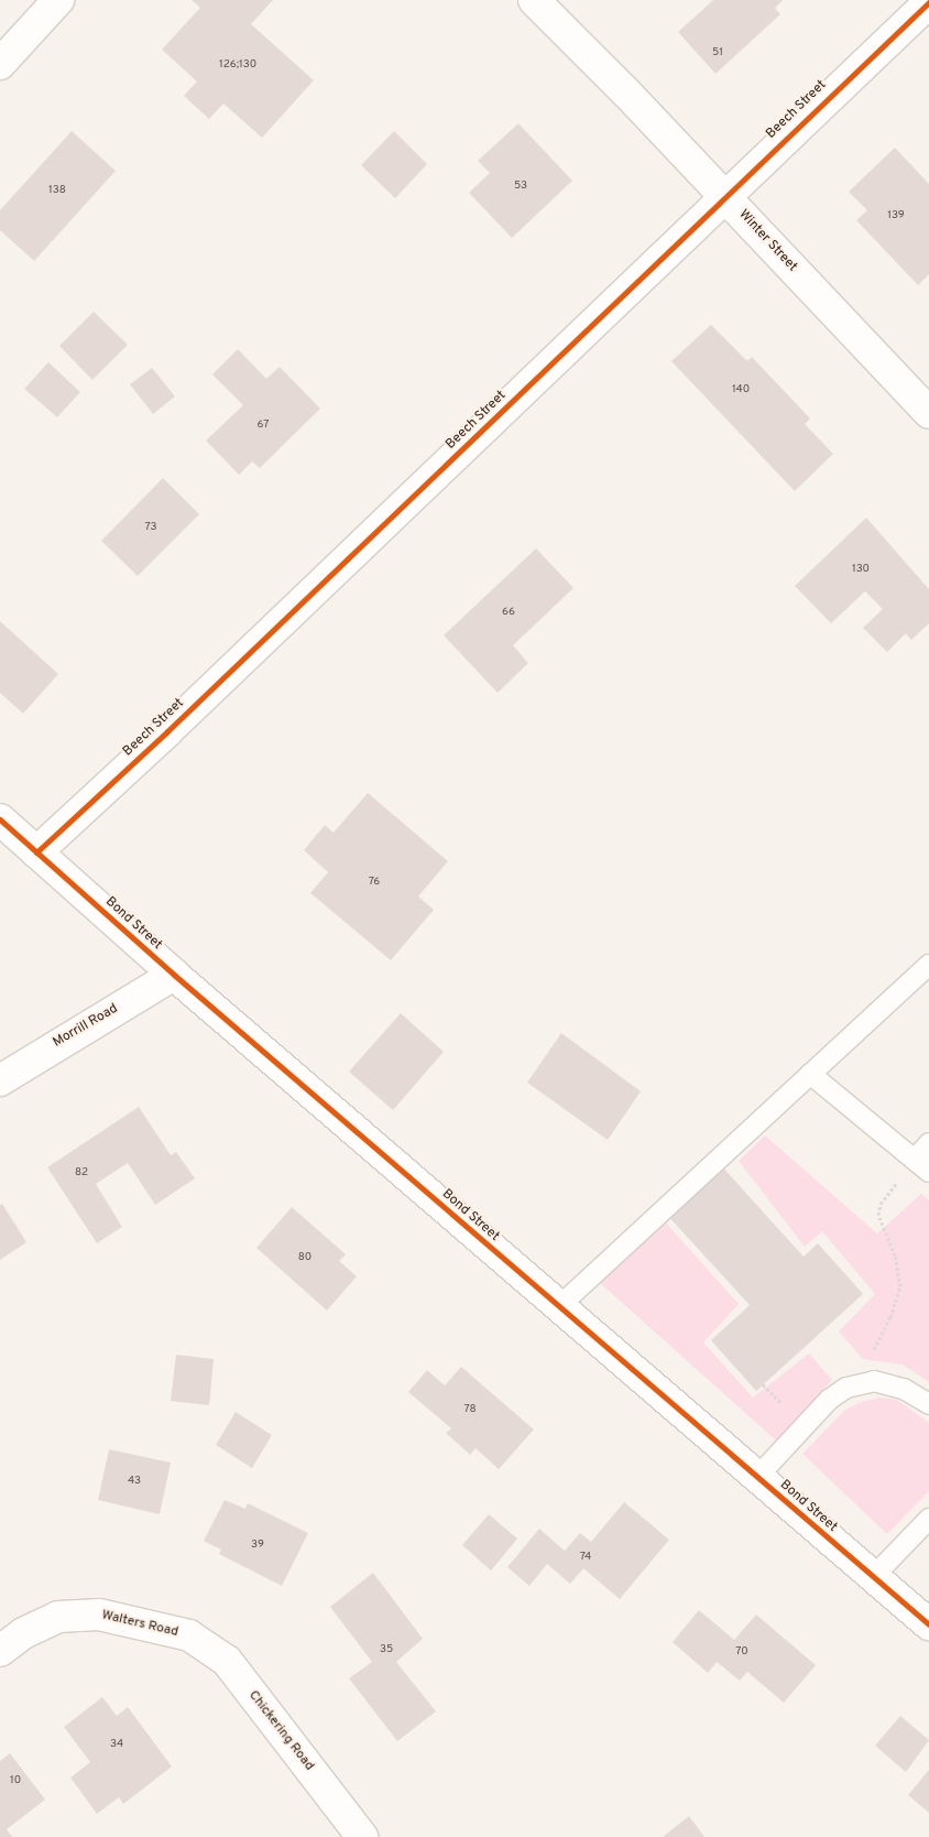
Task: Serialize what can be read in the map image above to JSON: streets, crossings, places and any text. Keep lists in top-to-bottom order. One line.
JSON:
{"streets":{"street":["Beech Street","Winter Street","Bond Street","Morrill Road","Walters Road","Chickering Road"]},"crossings":[["Beech Street","Winter Street"],["Beech Street","Bond Street"],["Bond Street","Morrill Road"],["Walters Road","Chickering Road"]],"house_numbers":["51","126;130","53","138","139","140","67","73","130","66","76","82","80","78","43","39","74","35","70","34","10"]}
